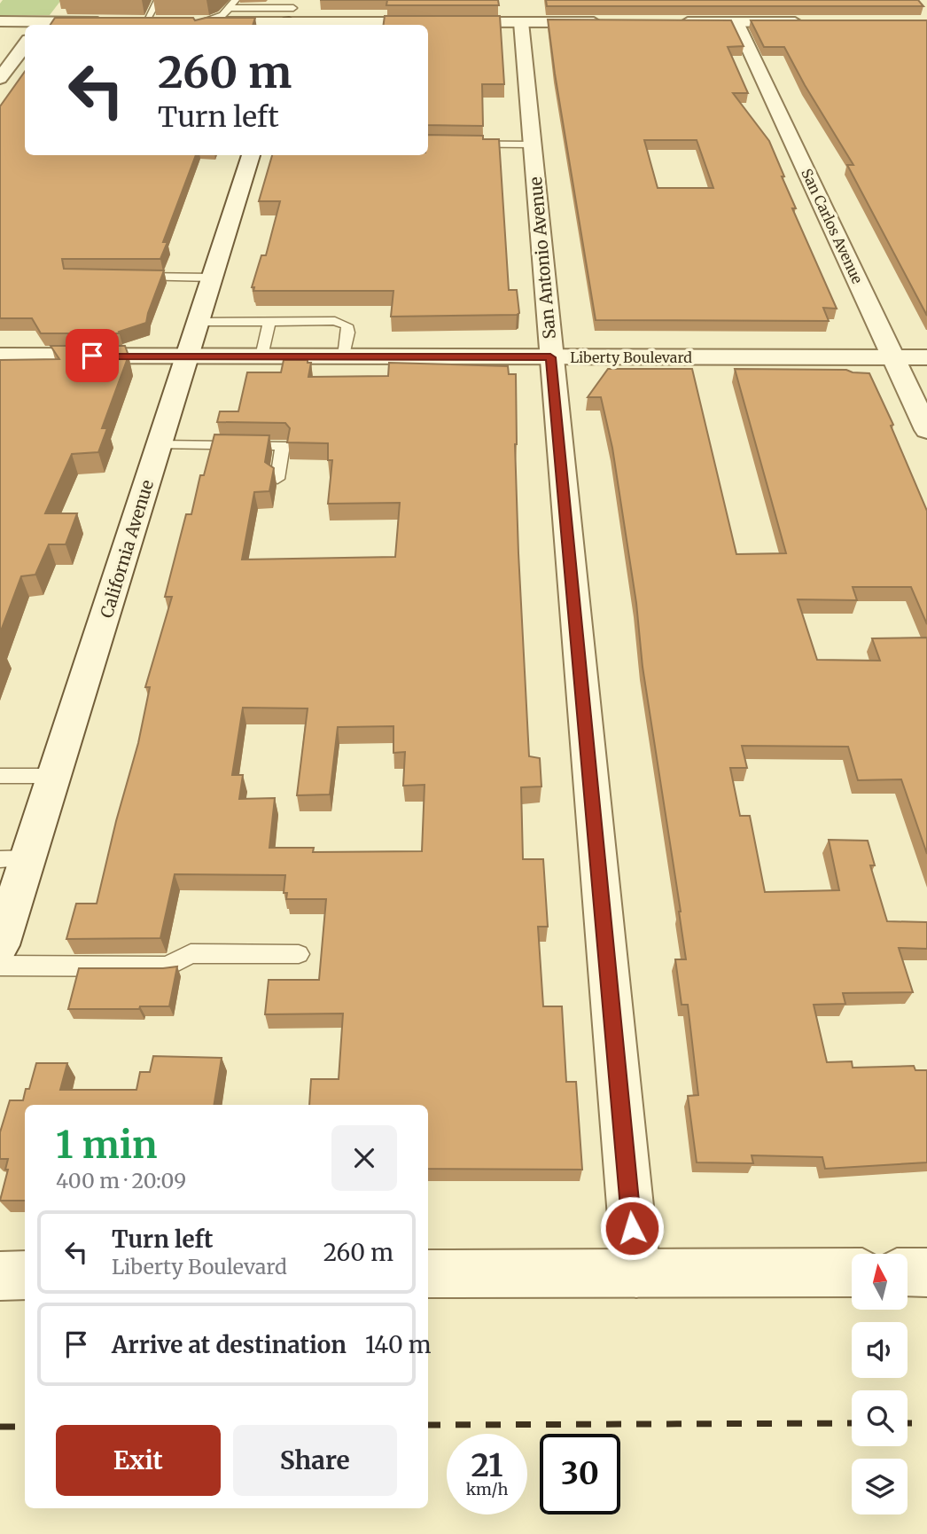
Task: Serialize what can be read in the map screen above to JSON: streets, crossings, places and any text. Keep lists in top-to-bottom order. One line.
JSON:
{"streets":{"street":["San Carlos Avenue","San Antonio Avenue","Liberty Boulevard","California Avenue"]},"crossings":[["San Carlos Avenue","Liberty Boulevard"],["San Antonio Avenue","Liberty Boulevard"],["Liberty Boulevard","California Avenue"]],"north":"top","page":{"turn":["260 m","Turn left"],"heading":["1 min","400 m · 20:09"],"list":[{"name":"Turn left","note":"Liberty Boulevard","value":"260 m"},{"name":"Arrive at destination","value":"140 m"}],"buttons":["Exit","Share"],"speed":"21 km/h","limit":"30"}}
